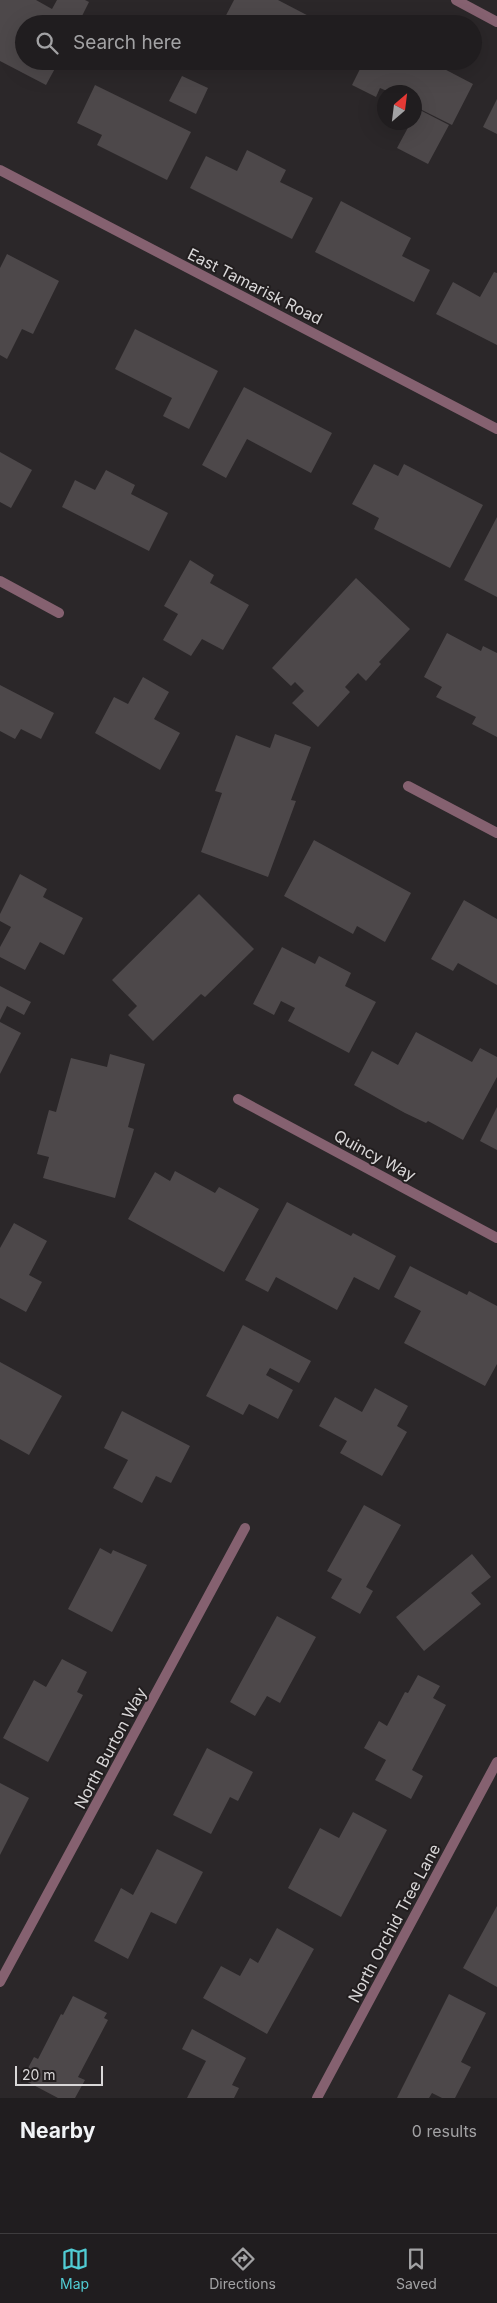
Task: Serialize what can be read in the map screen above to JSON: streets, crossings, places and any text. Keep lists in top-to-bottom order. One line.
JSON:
{"streets":{"street":["East Tamarisk Road","Quincy Way","North Burton Way","North Orchid Tree Lane"]},"scale_bar":"20 m","north":"top right","page":{"search":"Search here","scale":"20 m","heading":["Nearby","0 results"],"nav":["Map","Directions","Saved"]}}
